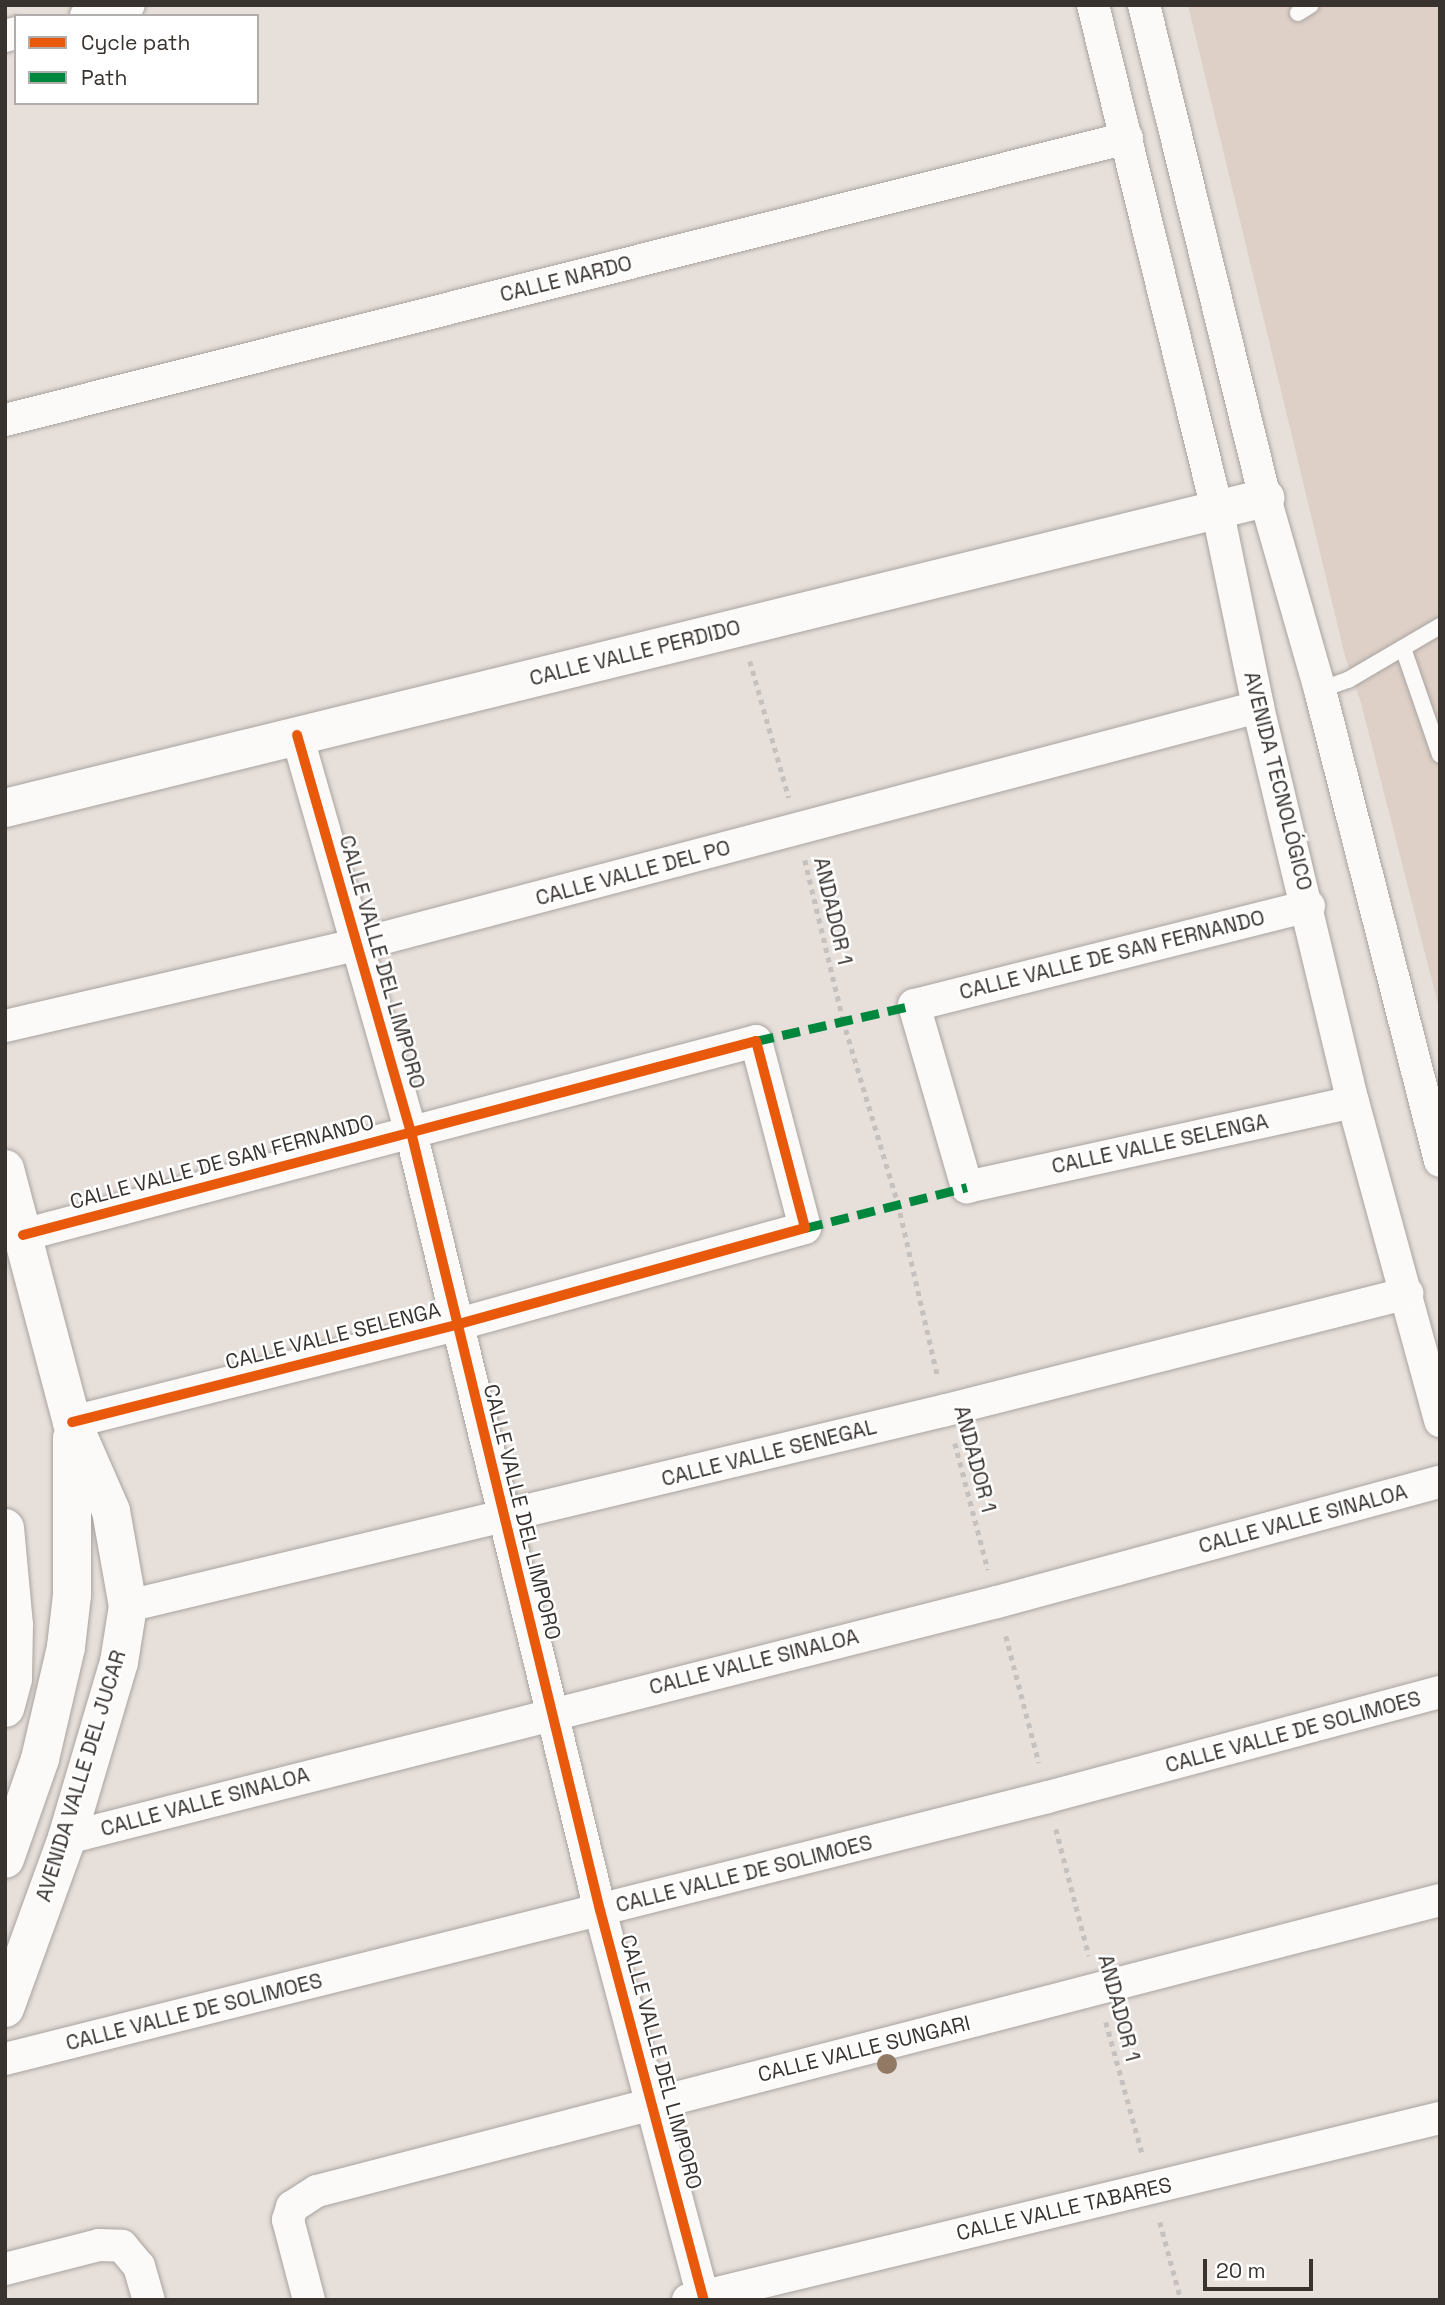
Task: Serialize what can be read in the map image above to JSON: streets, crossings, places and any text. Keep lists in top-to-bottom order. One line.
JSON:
{"streets":{"main road":["CALLE VALLE PERDIDO","AVENIDA VALLE DEL JUCAR"],"street":["CALLE NARDO","AVENIDA TECNOLÓGICO","CALLE VALLE DEL PO","CALLE VALLE DE SAN FERNANDO","CALLE VALLE DEL LIMPORO","CALLE VALLE SELENGA","CALLE VALLE SENEGAL","CALLE VALLE SINALOA","CALLE VALLE DE SOLIMOES","CALLE VALLE SUNGARI","CALLE VALLE TABARES"],"path":["ANDADOR 1"]},"crossings":[["CALLE NARDO","AVENIDA TECNOLÓGICO"],["CALLE VALLE PERDIDO","AVENIDA TECNOLÓGICO"],["CALLE VALLE PERDIDO","ANDADOR 1"],["CALLE VALLE PERDIDO","CALLE VALLE DEL LIMPORO"],["AVENIDA TECNOLÓGICO","CALLE VALLE DEL PO"],["AVENIDA TECNOLÓGICO","CALLE VALLE DE SAN FERNANDO"],["AVENIDA TECNOLÓGICO","CALLE VALLE SELENGA"],["AVENIDA TECNOLÓGICO","CALLE VALLE SENEGAL"],["CALLE VALLE DEL PO","ANDADOR 1"],["CALLE VALLE DEL PO","CALLE VALLE DEL LIMPORO"],["ANDADOR 1","CALLE VALLE SENEGAL"],["ANDADOR 1","CALLE VALLE SINALOA"],["ANDADOR 1","CALLE VALLE DE SOLIMOES"],["ANDADOR 1","CALLE VALLE SUNGARI"],["ANDADOR 1","CALLE VALLE TABARES"],["CALLE VALLE DE SAN FERNANDO","CALLE VALLE DEL LIMPORO"],["CALLE VALLE DE SAN FERNANDO","CALLE VALLE SELENGA"],["CALLE VALLE DE SAN FERNANDO","AVENIDA VALLE DEL JUCAR"],["CALLE VALLE DEL LIMPORO","CALLE VALLE SELENGA"],["CALLE VALLE DEL LIMPORO","CALLE VALLE SENEGAL"],["CALLE VALLE DEL LIMPORO","CALLE VALLE SINALOA"],["CALLE VALLE DEL LIMPORO","CALLE VALLE DE SOLIMOES"],["CALLE VALLE DEL LIMPORO","CALLE VALLE SUNGARI"],["CALLE VALLE DEL LIMPORO","CALLE VALLE TABARES"],["CALLE VALLE SELENGA","AVENIDA VALLE DEL JUCAR"],["CALLE VALLE SENEGAL","AVENIDA VALLE DEL JUCAR"],["CALLE VALLE SINALOA","AVENIDA VALLE DEL JUCAR"]],"legend":["Cycle path","Path"],"scale_bar":"20 m"}
